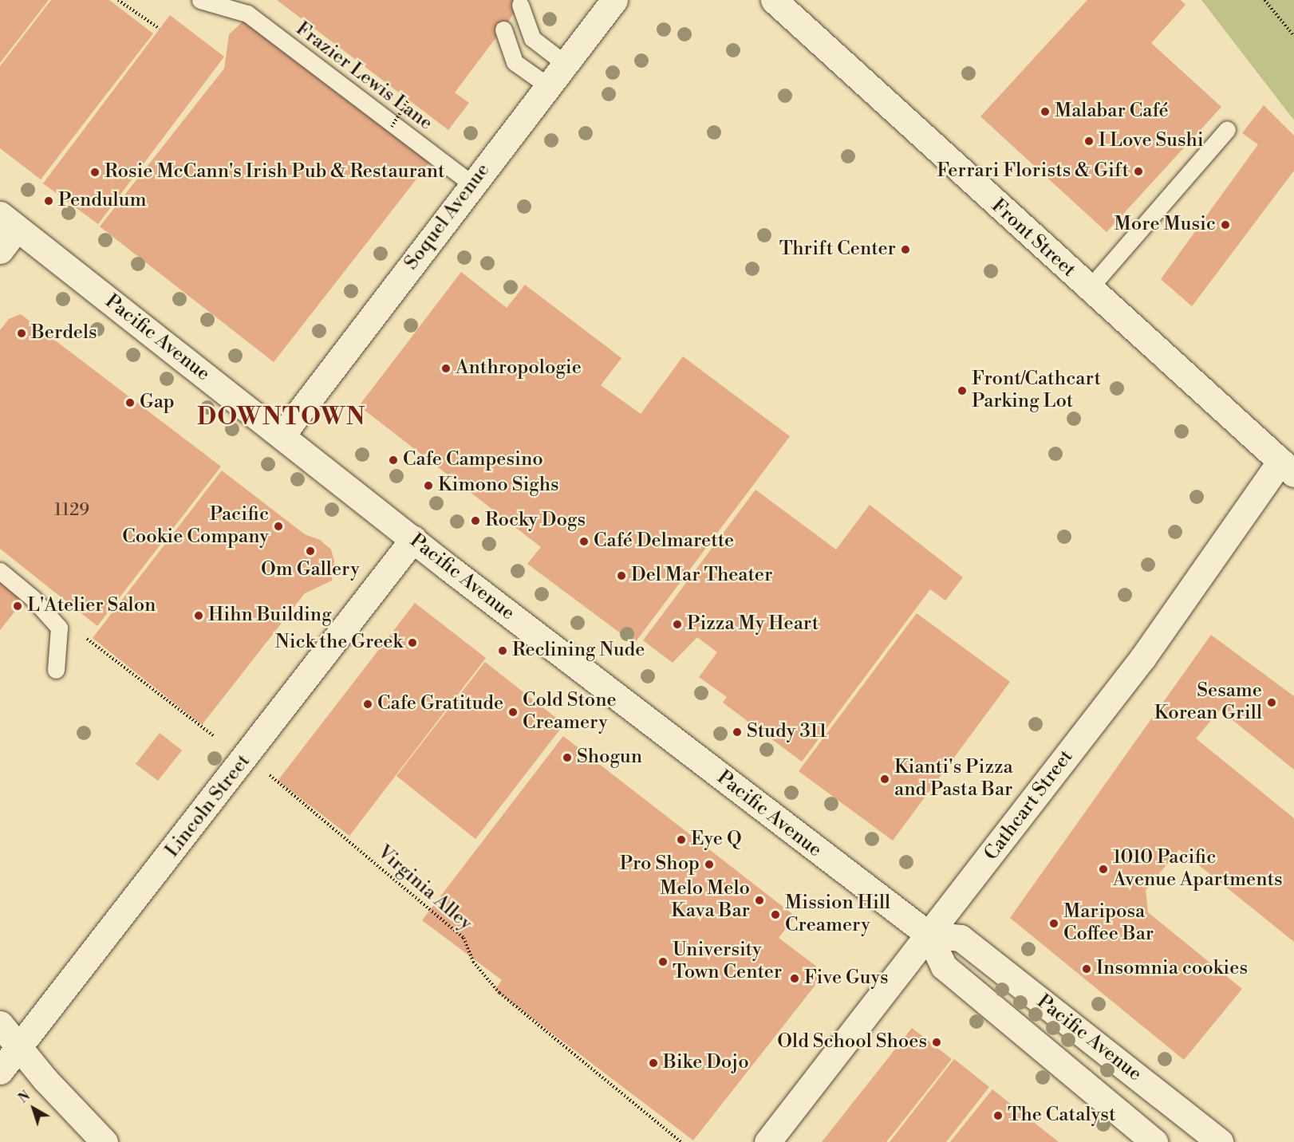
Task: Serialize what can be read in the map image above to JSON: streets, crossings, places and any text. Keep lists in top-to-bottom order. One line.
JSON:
{"streets":{"street":["Soquel Avenue","Front Street","Pacific Avenue","Cathcart Street","Lincoln Street"],"lane":["Frazier Lewis Lane"],"path":["Virginia Alley"]},"crossings":[["Frazier Lewis Lane","Soquel Avenue"],["Soquel Avenue","Pacific Avenue"],["Front Street","Cathcart Street"],["Pacific Avenue","Cathcart Street"],["Pacific Avenue","Lincoln Street"],["Lincoln Street","Virginia Alley"]],"districts":["DOWNTOWN"],"places":["Malabar Café","I Love Sushi","Ferrari Florists & Gift","Rosie McCann's Irish Pub & Restaurant","Pendulum","More Music","Thrift Center","Berdels","Anthropologie","Front/Cathcart Parking Lot","Gap","Cafe Campesino","Kimono Sighs","Rocky Dogs","Pacific Cookie Company","Café Delmarette","Om Gallery","Del Mar Theater","L'Atelier Salon","Hihn Building","Pizza My Heart","Nick the Greek","Reclining Nude","Sesame Korean Grill","Cafe Gratitude","Cold Stone Creamery","Study 311","Shogun","Kianti's Pizza and Pasta Bar","Eye Q","Pro Shop","1010 Pacific Avenue Apartments","Melo Melo Kava Bar","Mission Hill Creamery","Mariposa Coffee Bar","University Town Center","Insomnia cookies","Five Guys","Old School Shoes","Bike Dojo","The Catalyst"],"house_numbers":["1129"],"north":"top left"}
